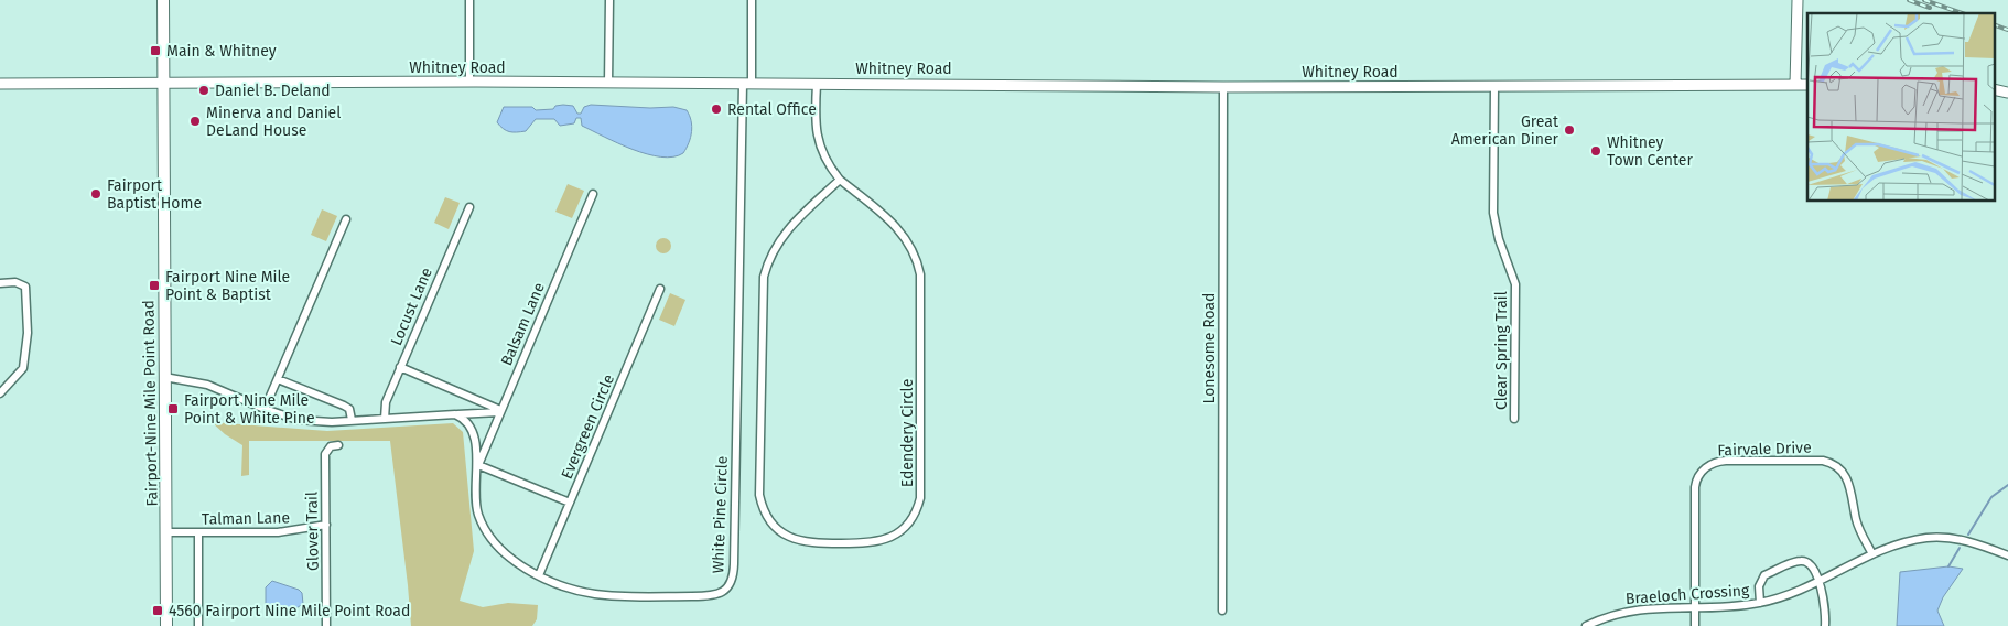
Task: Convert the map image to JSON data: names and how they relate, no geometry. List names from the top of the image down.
{
  "streets": {
    "main road": ["Whitney Road", "Fairport-Nine Mile Point Road"],
    "street": [
      "Locust Lane",
      "Balsam Lane",
      "Lonesome Road",
      "Clear Spring Trail",
      "Evergreen Circle",
      "Edendery Circle",
      "Fairvale Drive",
      "White Pine Circle",
      "Talman Lane",
      "Glover Trail",
      "Braeloch Crossing"
    ]
  },
  "crossings": [
    ["Whitney Road", "Lonesome Road"],
    ["Whitney Road", "Clear Spring Trail"],
    ["Whitney Road", "Fairport-Nine Mile Point Road"],
    ["Whitney Road", "Edendery Circle"],
    ["Whitney Road", "White Pine Circle"],
    ["Balsam Lane", "White Pine Circle"],
    ["Fairport-Nine Mile Point Road", "Talman Lane"],
    ["Evergreen Circle", "White Pine Circle"],
    ["Fairvale Drive", "Braeloch Crossing"],
    ["Talman Lane", "Glover Trail"]
  ],
  "places": {
    "transit": [
      "Main & Whitney",
      "Fairport Nine Mile Point & Baptist",
      "Fairport Nine Mile Point & White Pine",
      "4560 Fairport Nine Mile Point Road"
    ],
    "other": [
      "Daniel B. Deland",
      "Rental Office",
      "Minerva and Daniel DeLand House",
      "Great American Diner",
      "Whitney Town Center",
      "Fairport Baptist Home"
    ]
  }
}
